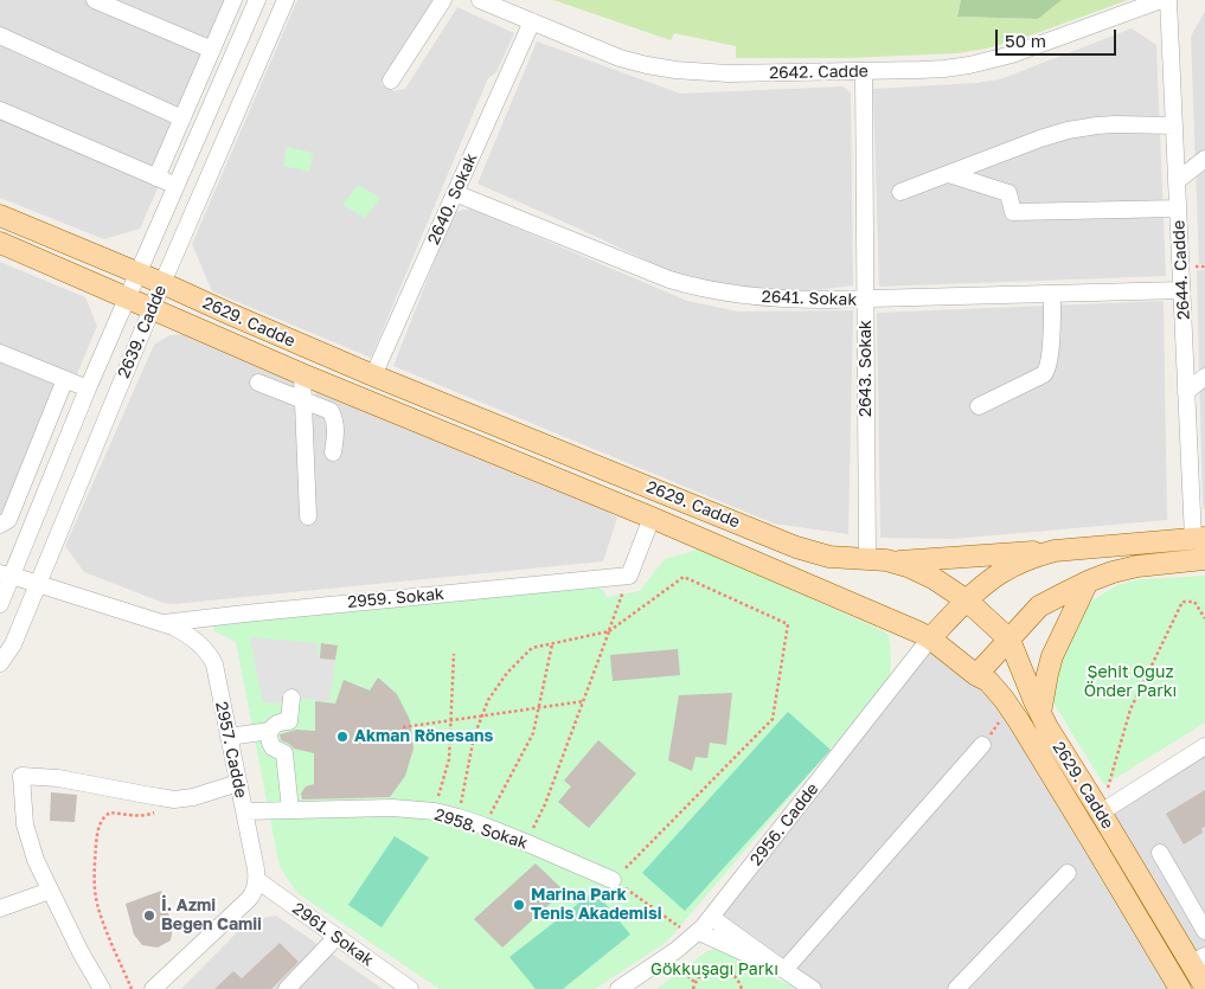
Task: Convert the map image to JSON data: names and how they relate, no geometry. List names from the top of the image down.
{
  "streets": {
    "main road": ["2629. Cadde"],
    "street": [
      "2642. Cadde",
      "2640. Sokak",
      "2644. Cadde",
      "2641. Sokak",
      "2639. Cadde",
      "2643. Sokak",
      "2959. Sokak",
      "2957. Cadde",
      "2956. Cadde",
      "2958. Sokak",
      "2961. Sokak"
    ]
  },
  "crossings": [
    ["2642. Cadde", "2640. Sokak"],
    ["2642. Cadde", "2643. Sokak"],
    ["2640. Sokak", "2641. Sokak"],
    ["2640. Sokak", "2629. Cadde"],
    ["2644. Cadde", "2641. Sokak"],
    ["2641. Sokak", "2643. Sokak"],
    ["2629. Cadde", "2639. Cadde"],
    ["2629. Cadde", "2643. Sokak"],
    ["2629. Cadde", "2956. Cadde"],
    ["2639. Cadde", "2957. Cadde"],
    ["2959. Sokak", "2957. Cadde"],
    ["2957. Cadde", "2958. Sokak"],
    ["2957. Cadde", "2961. Sokak"]
  ],
  "parks": ["Şehit Oğuz Önder Parkı", "Gökkuşağı Parkı"],
  "places": ["Akman Rönesans", "Marina Park Tenis Akademisi", "İ. Azmi Beğen Camii"],
  "scale_bar": "50 m"
}
